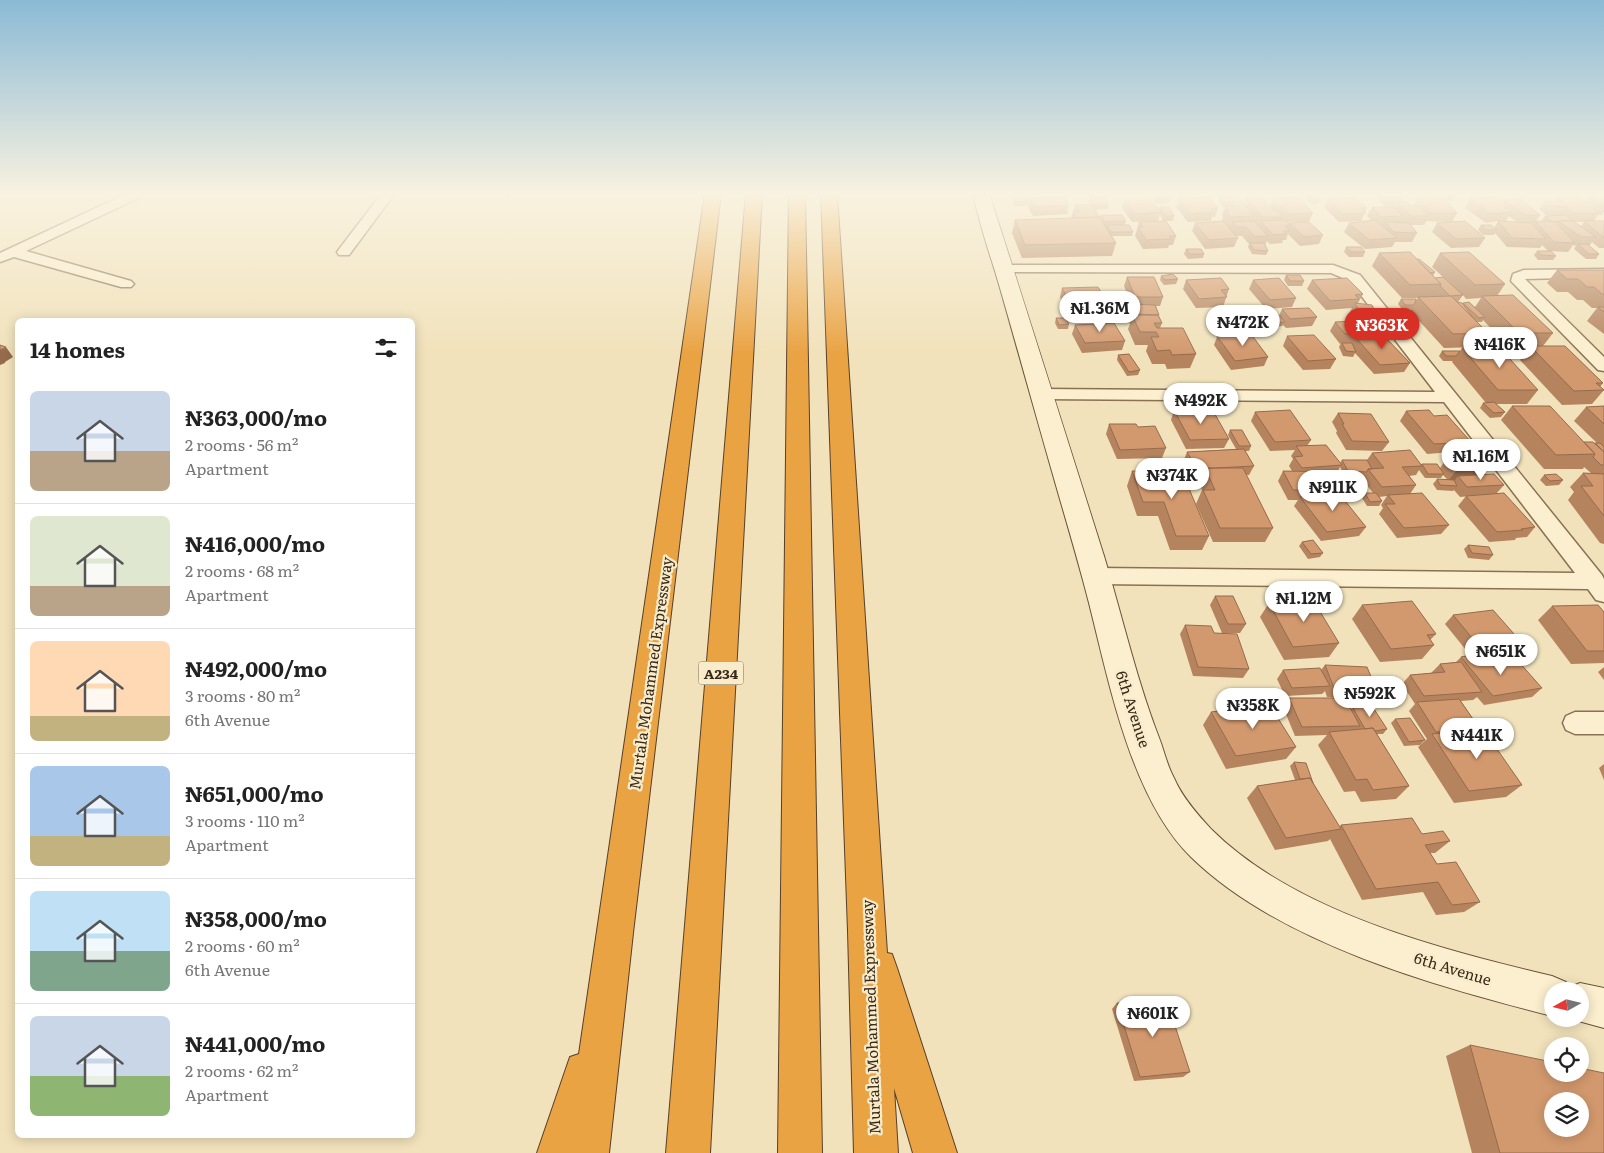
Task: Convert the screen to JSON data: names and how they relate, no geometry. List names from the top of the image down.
{
  "streets": {
    "highway": ["Murtala Mohammed Expressway", "A234"],
    "street": ["6th Avenue"]
  },
  "north": "left",
  "page": {
    "price": [
      "₦1.36M",
      "₦472K",
      "₦363K",
      "₦416K",
      "₦492K",
      "₦1.16M",
      "₦374K",
      "₦911K",
      "₦1.12M",
      "₦651K",
      "₦592K",
      "₦358K",
      "₦441K",
      "₦601K"
    ],
    "heading": "14 homes",
    "list": [
      {
        "name": "₦363,000/mo",
        "note": "2 rooms · 56 m² · Apartment"
      },
      {
        "name": "₦416,000/mo",
        "note": "2 rooms · 68 m² · Apartment"
      },
      {
        "name": "₦492,000/mo",
        "note": "3 rooms · 80 m² · 6th Avenue"
      },
      {
        "name": "₦651,000/mo",
        "note": "3 rooms · 110 m² · Apartment"
      },
      {
        "name": "₦358,000/mo",
        "note": "2 rooms · 60 m² · 6th Avenue"
      },
      {
        "name": "₦441,000/mo",
        "note": "2 rooms · 62 m² · Apartment"
      }
    ]
  }
}
